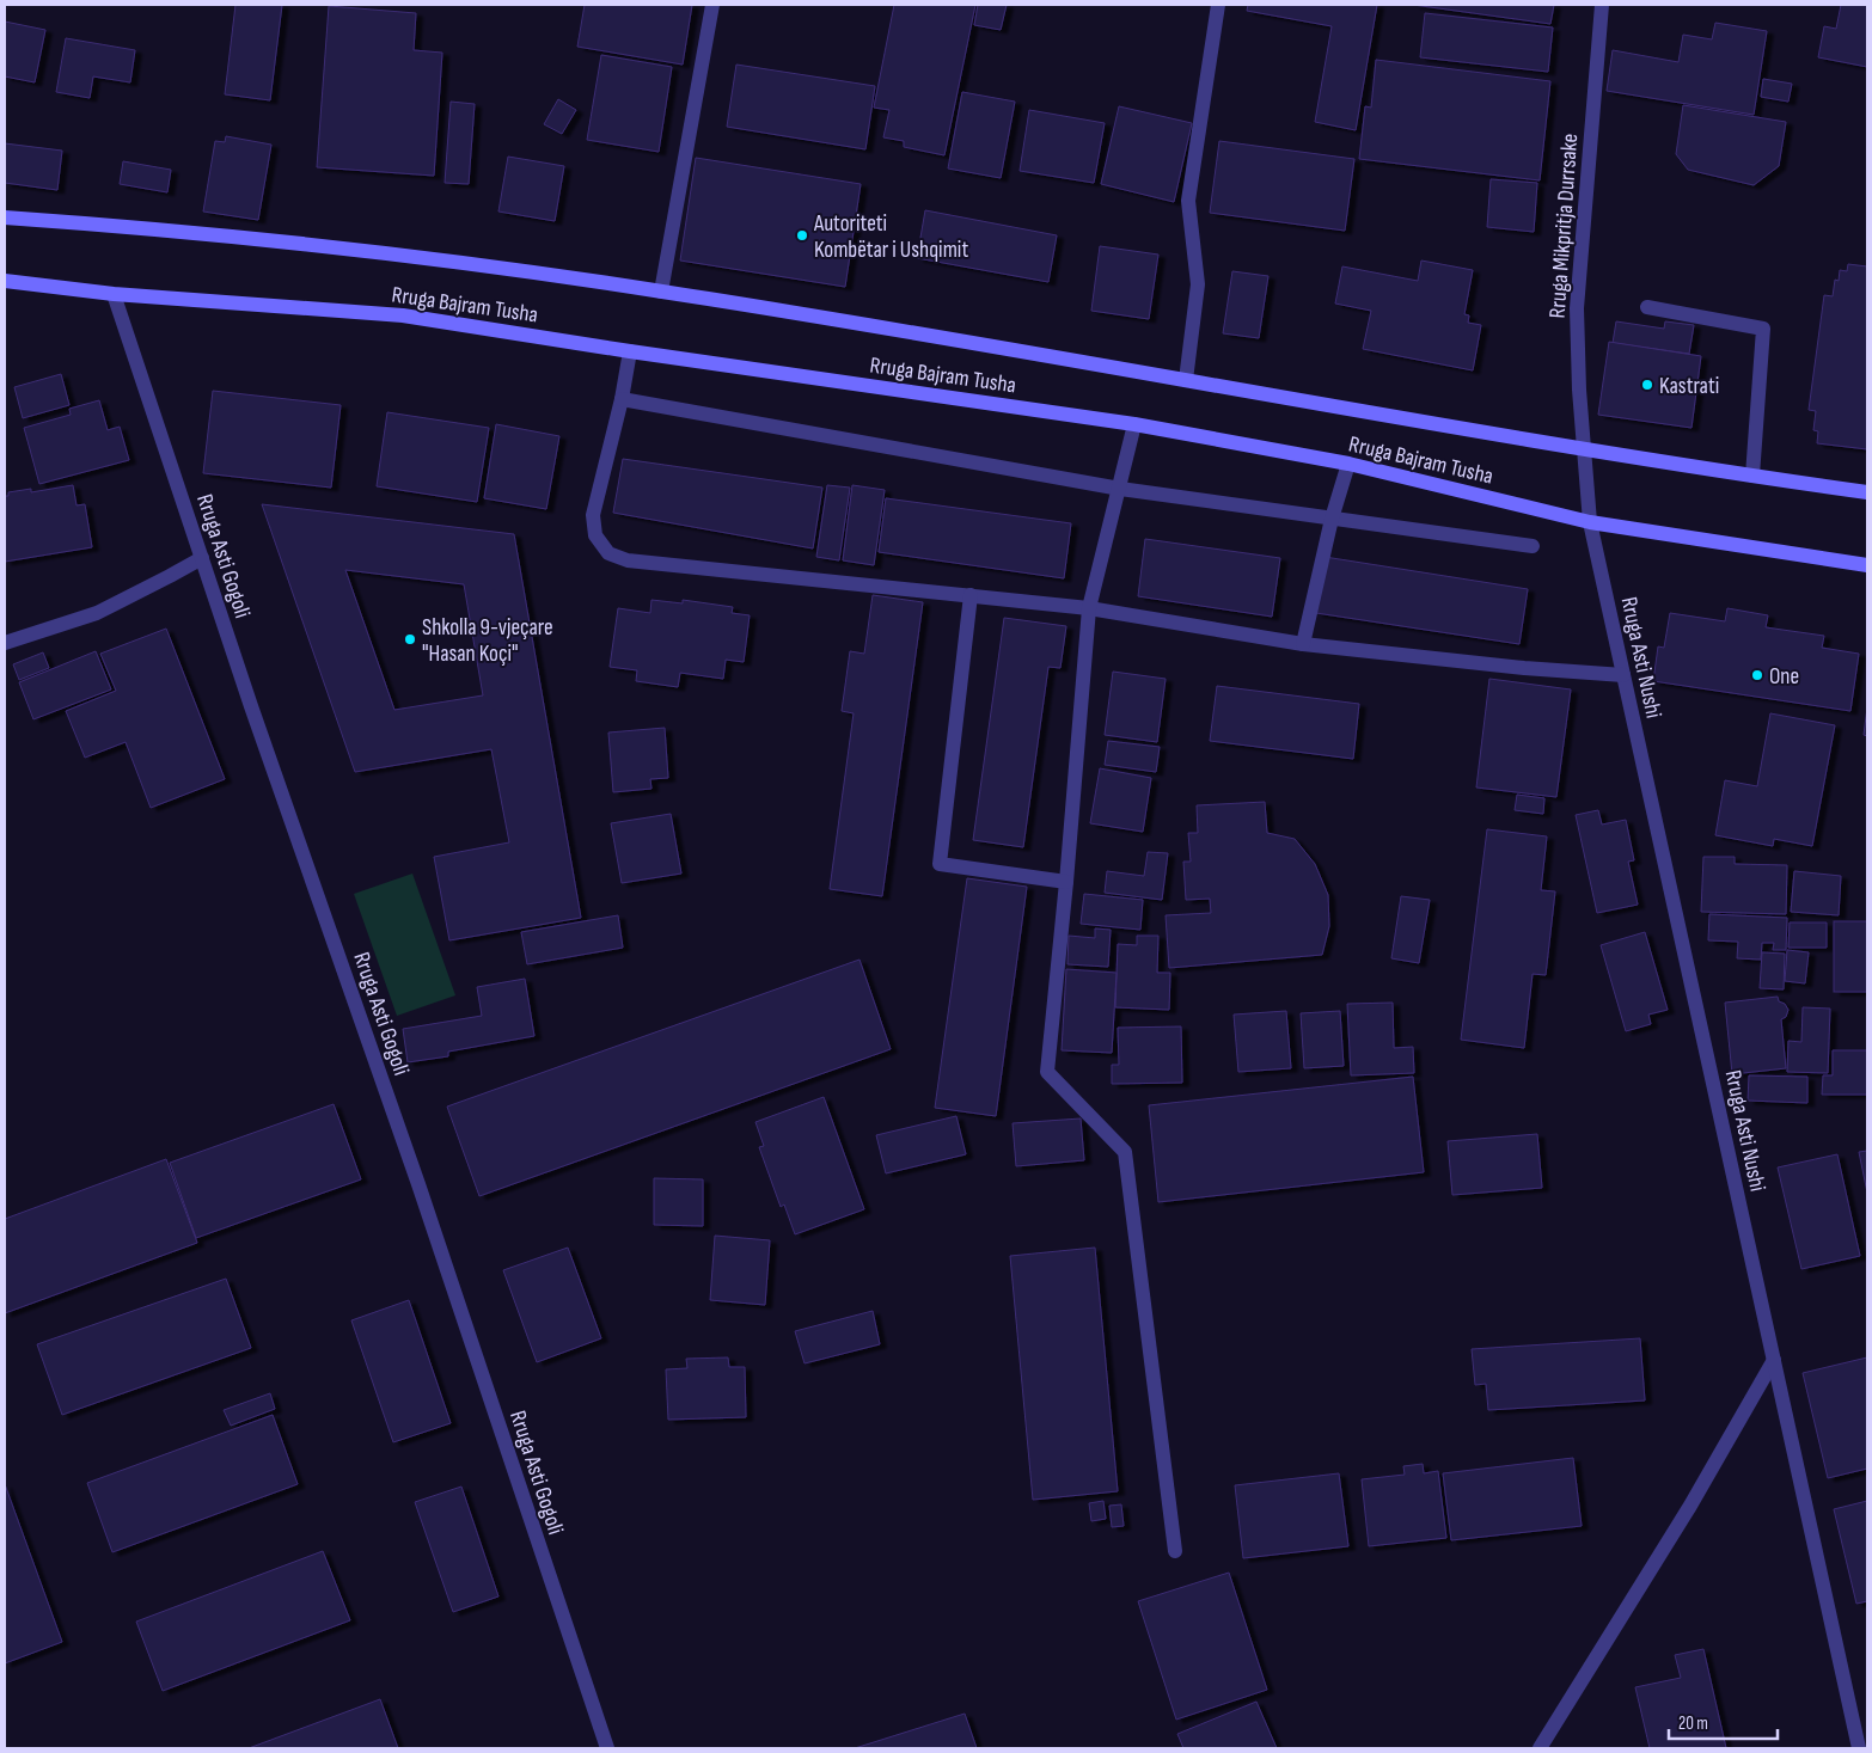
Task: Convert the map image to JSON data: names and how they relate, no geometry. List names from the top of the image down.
{
  "streets": {
    "main road": ["Rruga Bajram Tusha"],
    "street": ["Rruga Mikpritja Durrsake", "Rruga Asti Gogoli", "Rruga Asti Nushi"]
  },
  "crossings": [
    ["Rruga Mikpritja Durrsake", "Rruga Bajram Tusha"],
    ["Rruga Mikpritja Durrsake", "Rruga Asti Nushi"],
    ["Rruga Bajram Tusha", "Rruga Asti Gogoli"],
    ["Rruga Bajram Tusha", "Rruga Asti Nushi"]
  ],
  "places": [
    "Autoriteti Kombëtar i Ushqimit",
    "Kastrati",
    "Shkolla 9-vjeçare \"Hasan Koçi\"",
    "One"
  ],
  "scale_bar": "20 m"
}
